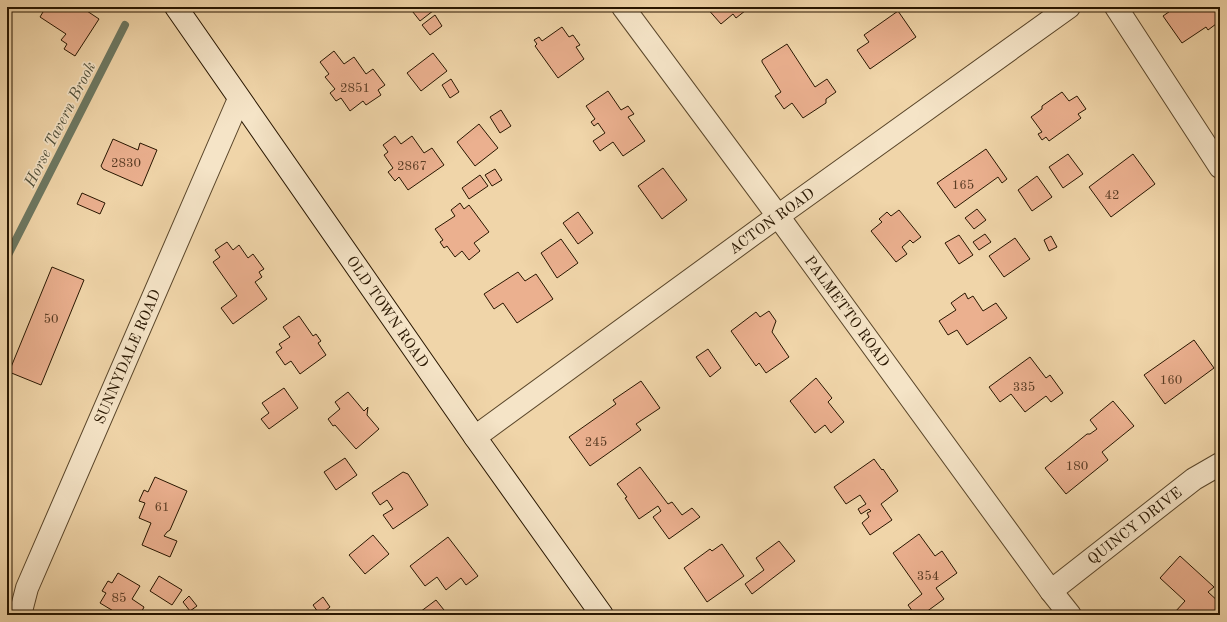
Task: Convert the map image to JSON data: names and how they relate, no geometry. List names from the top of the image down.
{
  "streets": {
    "street": [
      "ACTON ROAD",
      "PALMETTO ROAD",
      "OLD TOWN ROAD",
      "SUNNYDALE ROAD",
      "QUINCY DRIVE"
    ]
  },
  "crossings": [
    ["ACTON ROAD", "PALMETTO ROAD"],
    ["ACTON ROAD", "OLD TOWN ROAD"],
    ["PALMETTO ROAD", "QUINCY DRIVE"],
    ["OLD TOWN ROAD", "SUNNYDALE ROAD"]
  ],
  "water": ["Horse Tavern Brook"],
  "house_numbers": [
    "2851",
    "2830",
    "2867",
    "165",
    "42",
    "50",
    "160",
    "335",
    "245",
    "180",
    "61",
    "354",
    "85"
  ]
}
